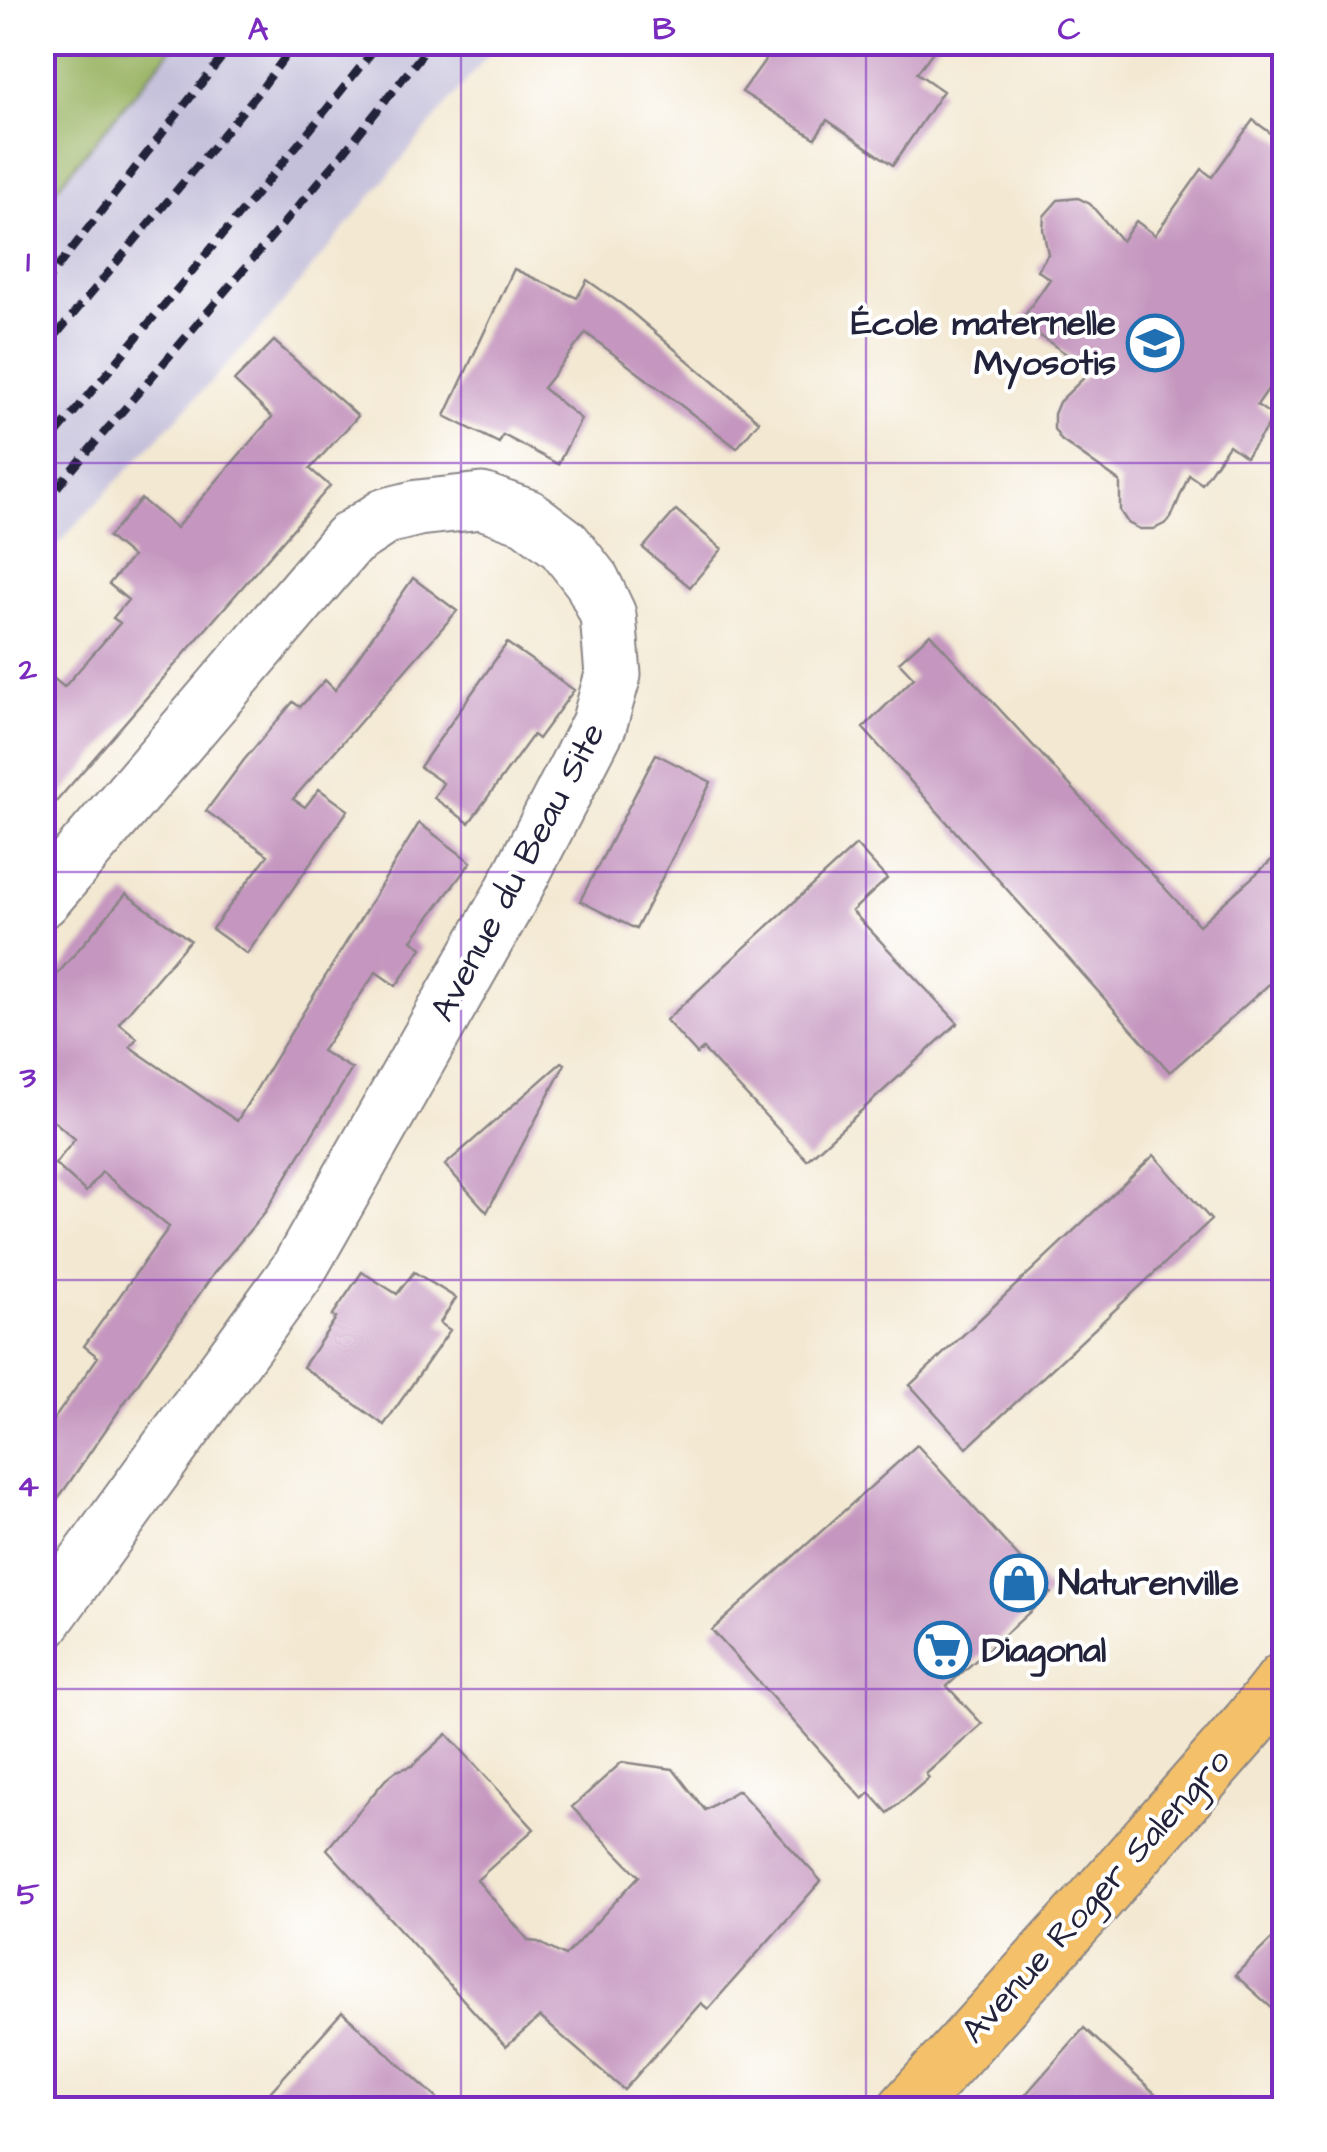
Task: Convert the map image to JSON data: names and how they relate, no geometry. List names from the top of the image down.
{
  "streets": {
    "main road": ["Avenue Roger Salengro"],
    "street": ["Avenue du Beau Site"]
  },
  "places": {
    "school or university": ["École maternelle Myosotis"],
    "shop": ["Naturenville"],
    "supermarket": ["Diagonal"]
  },
  "grid": {
    "columns": ["A", "B", "C"],
    "rows": [
      "1",
      "2",
      "3",
      "4",
      "5"
    ]
  }
}
